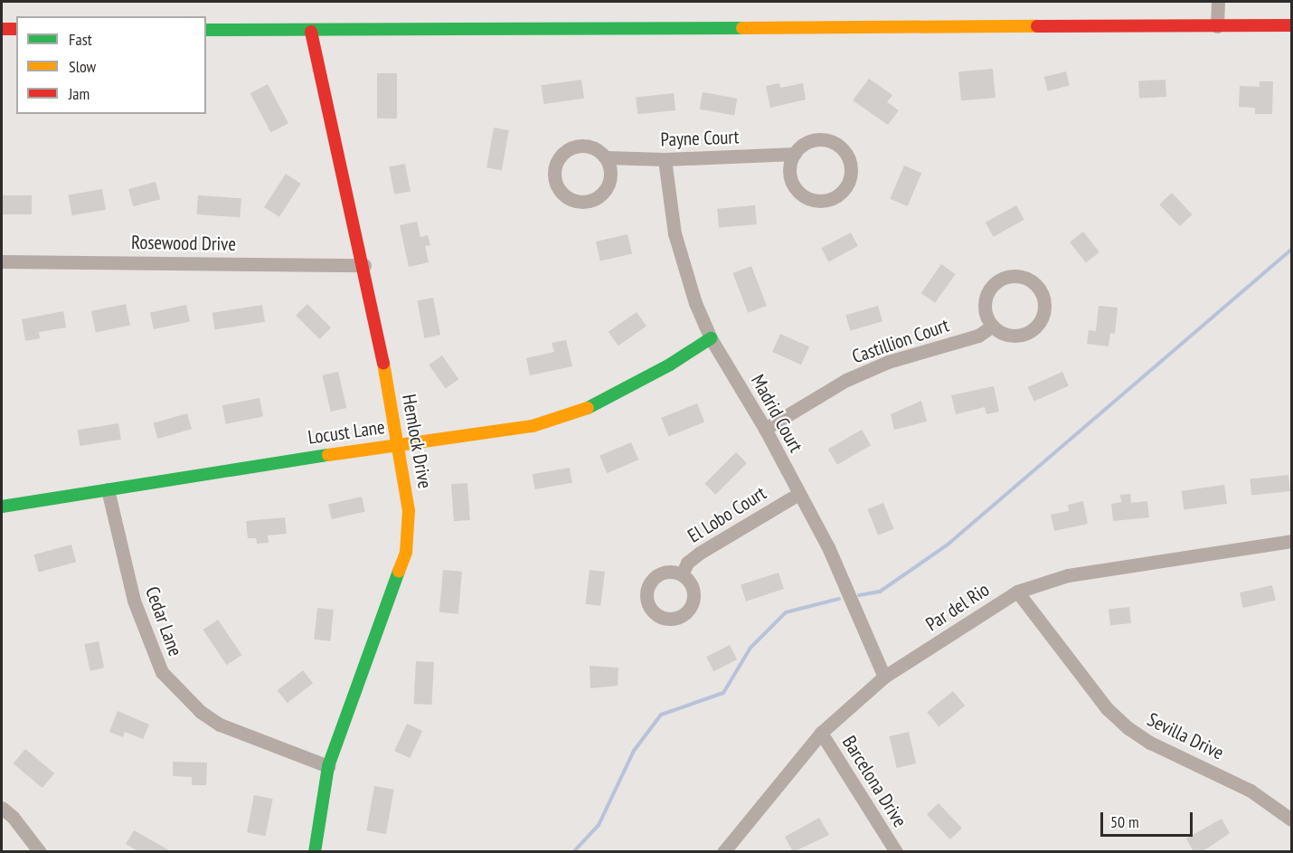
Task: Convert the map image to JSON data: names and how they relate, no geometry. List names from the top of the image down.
{
  "streets": {
    "street": [
      "Payne Court",
      "Rosewood Drive",
      "Castillion Court",
      "Madrid Court",
      "Locust Lane",
      "Hemlock Drive",
      "El Lobo Court",
      "Par del Rio",
      "Cedar Lane",
      "Sevilla Drive",
      "Barcelona Drive"
    ]
  },
  "crossings": [
    ["Payne Court", "Madrid Court"],
    ["Rosewood Drive", "Hemlock Drive"],
    ["Castillion Court", "Madrid Court"],
    ["Madrid Court", "Locust Lane"],
    ["Madrid Court", "El Lobo Court"],
    ["Madrid Court", "Par del Rio"],
    ["Locust Lane", "Hemlock Drive"],
    ["Locust Lane", "Cedar Lane"],
    ["Hemlock Drive", "Cedar Lane"],
    ["Par del Rio", "Sevilla Drive"],
    ["Par del Rio", "Barcelona Drive"]
  ],
  "legend": ["Fast", "Slow", "Jam"],
  "scale_bar": "50 m"
}
